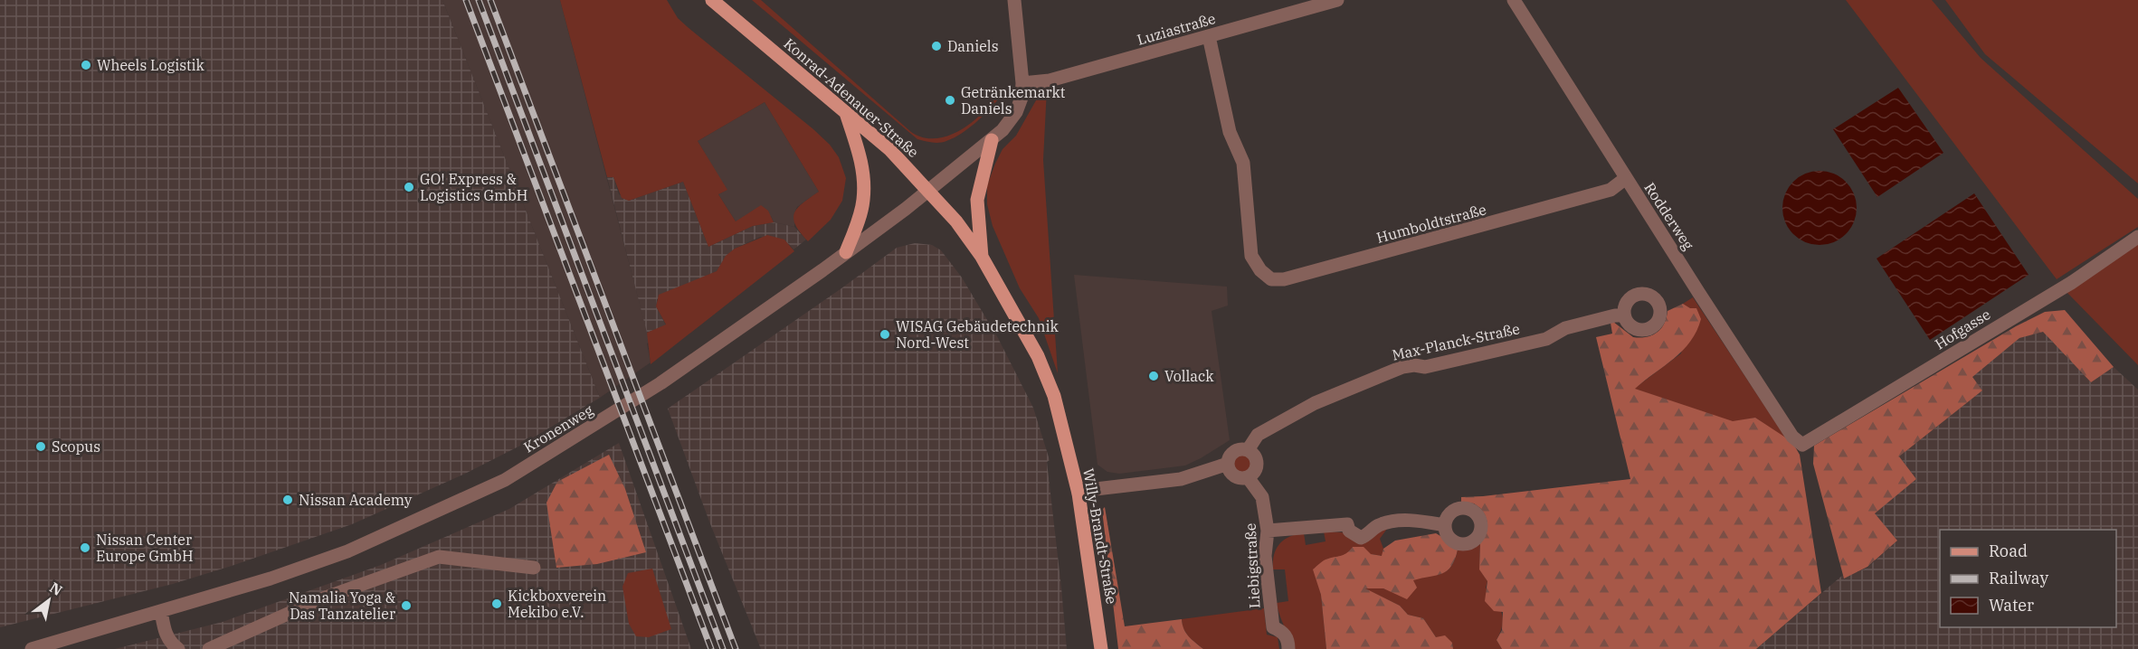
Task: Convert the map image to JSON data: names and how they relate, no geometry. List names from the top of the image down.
{
  "streets": {
    "main road": ["Konrad-Adenauer-Straße", "Willy-Brandt-Straße"],
    "street": [
      "Luziastraße",
      "Rodderweg",
      "Humboldtstraße",
      "Hofgasse",
      "Max-Planck-Straße",
      "Kronenweg",
      "Liebigstraße"
    ]
  },
  "crossings": [
    ["Luziastraße", "Humboldtstraße"],
    ["Luziastraße", "Kronenweg"],
    ["Konrad-Adenauer-Straße", "Kronenweg"],
    ["Konrad-Adenauer-Straße", "Willy-Brandt-Straße"],
    ["Rodderweg", "Humboldtstraße"],
    ["Rodderweg", "Hofgasse"],
    ["Max-Planck-Straße", "Willy-Brandt-Straße"],
    ["Max-Planck-Straße", "Liebigstraße"]
  ],
  "places": [
    "Daniels",
    "Wheels Logistik",
    "Getränkemarkt Daniels",
    "GO! Express & Logistics GmbH",
    "WISAG Gebäudetechnik Nord-West",
    "Vollack",
    "Scopus",
    "Nissan Academy",
    "Nissan Center Europe GmbH",
    "Kickboxverein Mekibo e.V.",
    "Namalia Yoga & Das Tanzatelier"
  ],
  "legend": ["Road", "Railway", "Water"],
  "north": "top right"
}
